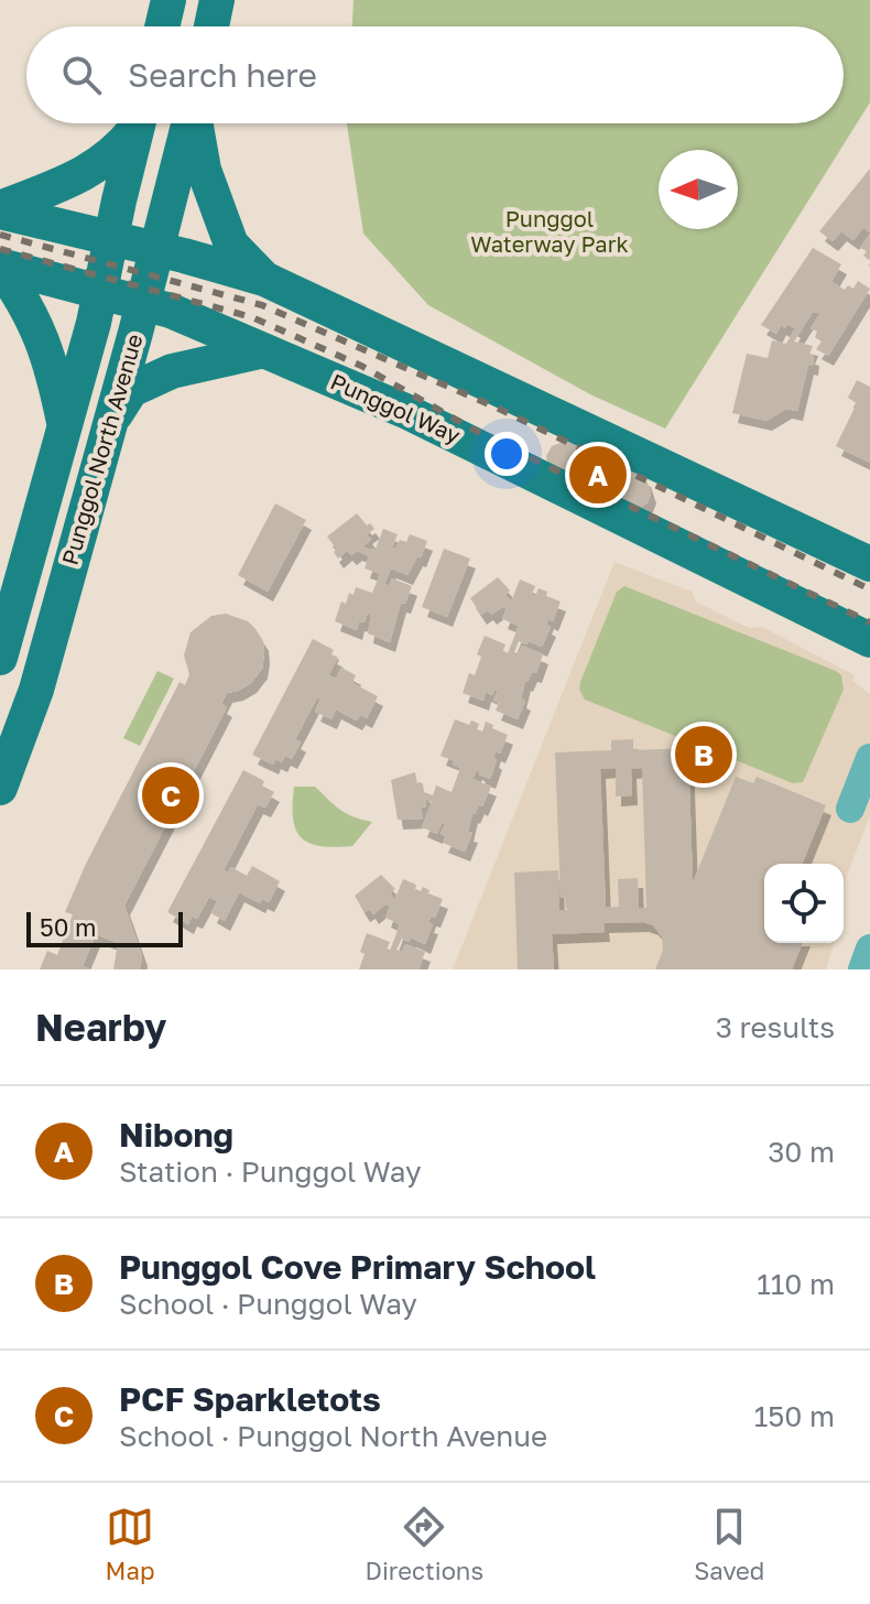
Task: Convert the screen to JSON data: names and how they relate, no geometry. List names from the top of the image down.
{
  "streets": {
    "main road": ["Punggol Way", "Punggol North Avenue"]
  },
  "crossings": [
    ["Punggol Way", "Punggol North Avenue"]
  ],
  "parks": ["Punggol Waterway Park"],
  "scale_bar": "50 m",
  "north": "left",
  "page": {
    "search": "Search here",
    "pins": ["A", "B", "C"],
    "scale": "50 m",
    "heading": ["Nearby", "3 results"],
    "list": [
      {
        "mark": "A",
        "name": "Nibong",
        "note": "Station · Punggol Way",
        "value": "30 m"
      },
      {
        "mark": "B",
        "name": "Punggol Cove Primary School",
        "note": "School · Punggol Way",
        "value": "110 m"
      },
      {
        "mark": "C",
        "name": "PCF Sparkletots",
        "note": "School · Punggol North Avenue",
        "value": "150 m"
      }
    ],
    "nav": ["Map", "Directions", "Saved"]
  }
}
